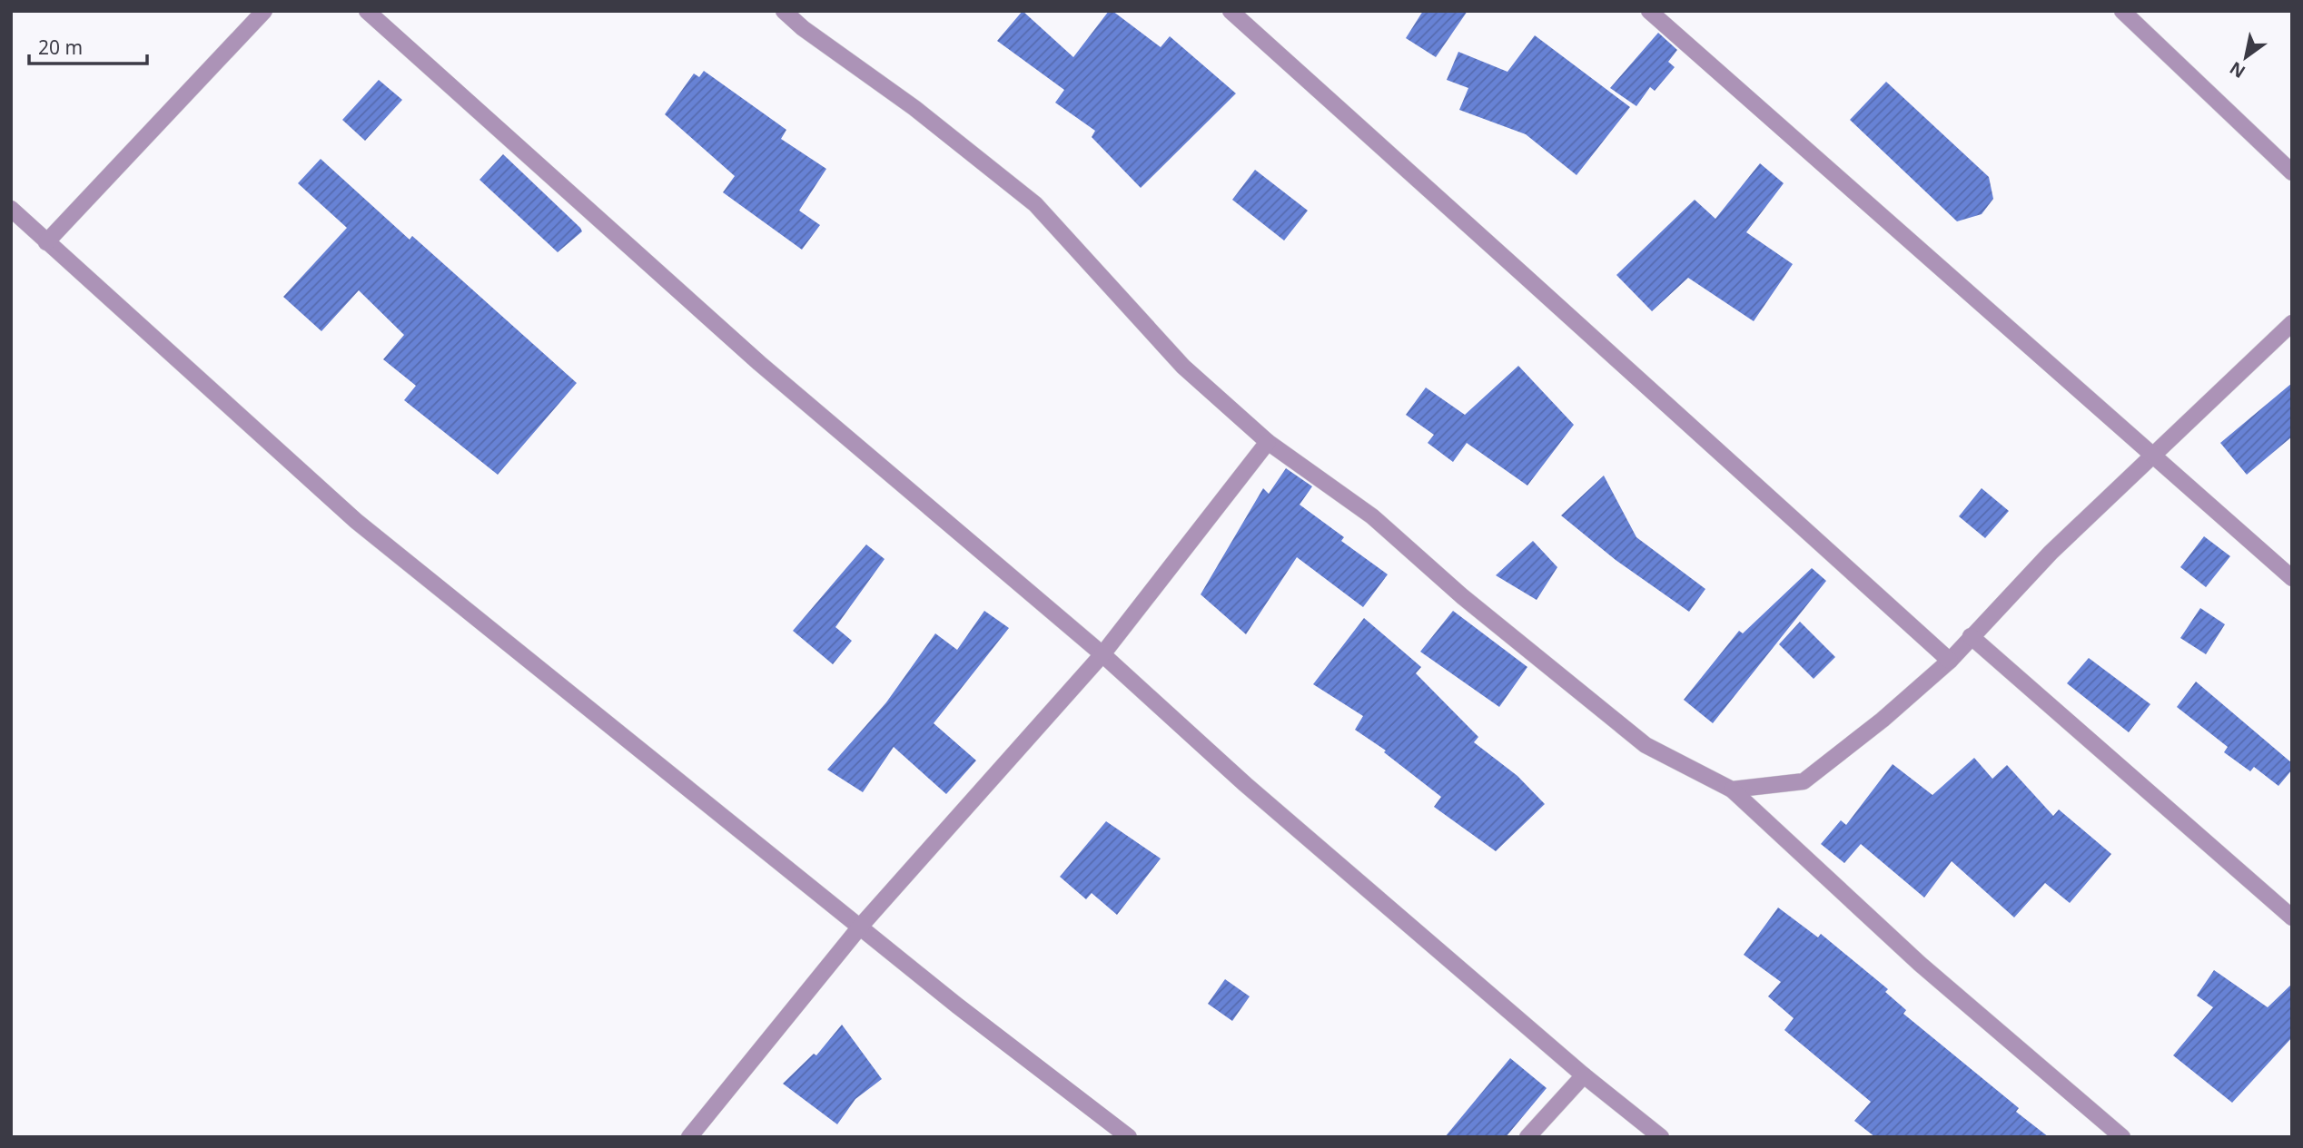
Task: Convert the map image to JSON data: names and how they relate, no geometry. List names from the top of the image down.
{
  "scale_bar": "20 m",
  "north": "bottom left"
}
